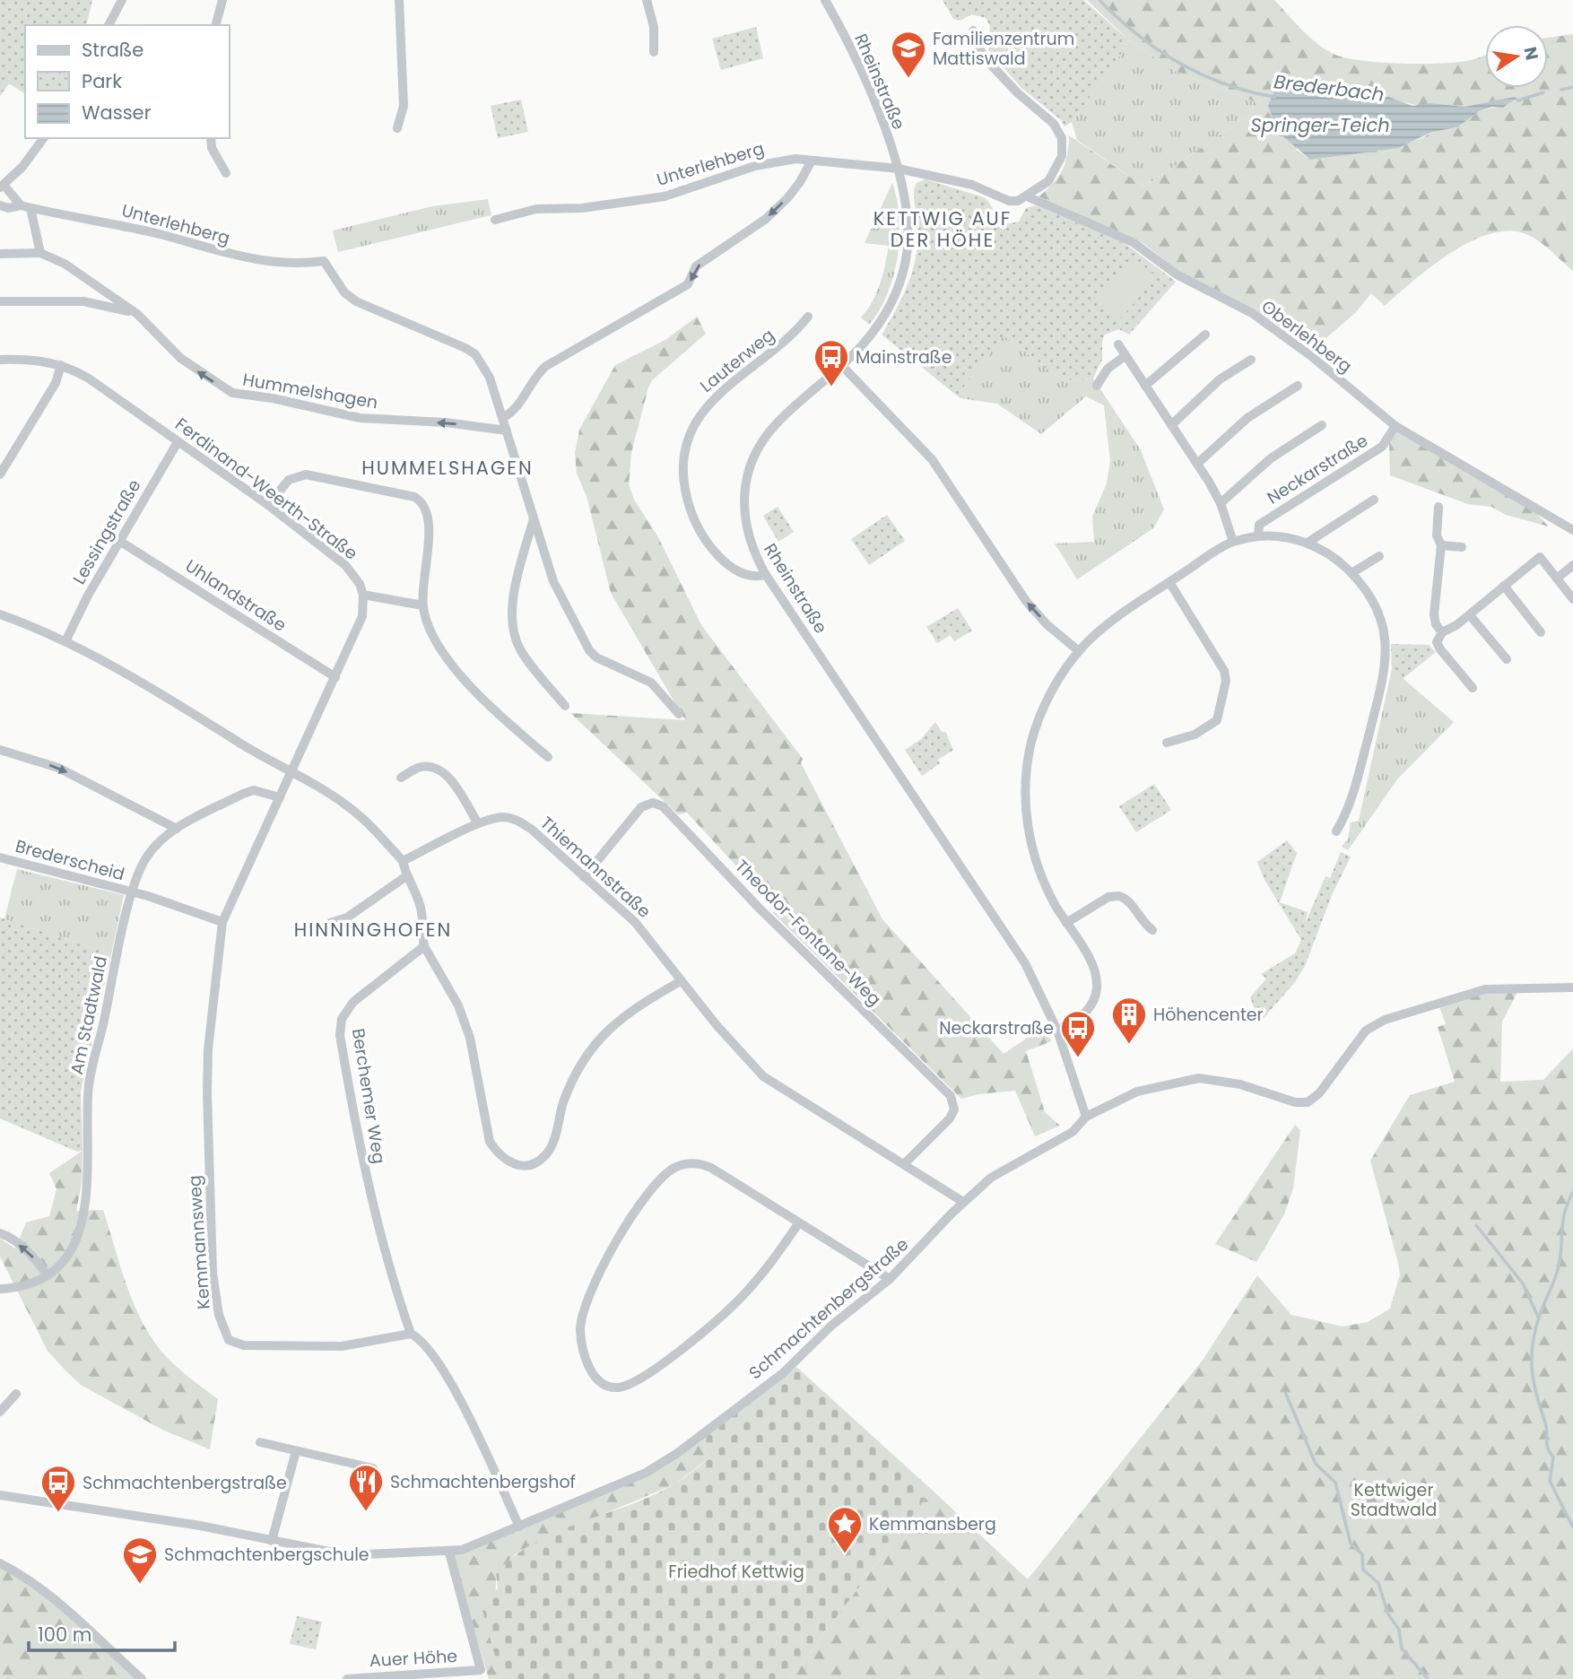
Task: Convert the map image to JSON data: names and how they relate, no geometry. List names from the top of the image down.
{
  "streets": {
    "street": [
      "Rheinstraße",
      "Unterlehberg",
      "Oberlehberg",
      "Lauterweg",
      "Hummelshagen",
      "Neckarstraße",
      "Ferdinand-Weerth-Straße",
      "Lessingstraße",
      "Uhlandstraße",
      "Brederscheid",
      "Thiemannstraße",
      "Theodor-Fontane-Weg",
      "Am Stadtwald",
      "Berchemer Weg",
      "Kemmannsweg",
      "Schmachtenbergstraße",
      "Auer Höhe"
    ]
  },
  "crossings": [
    ["Rheinstraße", "Unterlehberg"],
    ["Rheinstraße", "Lauterweg"],
    ["Rheinstraße", "Schmachtenbergstraße"],
    ["Oberlehberg", "Neckarstraße"],
    ["Ferdinand-Weerth-Straße", "Lessingstraße"],
    ["Lessingstraße", "Uhlandstraße"],
    ["Brederscheid", "Am Stadtwald"],
    ["Thiemannstraße", "Theodor-Fontane-Weg"],
    ["Thiemannstraße", "Schmachtenbergstraße"],
    ["Am Stadtwald", "Kemmannsweg"],
    ["Berchemer Weg", "Kemmannsweg"],
    ["Schmachtenbergstraße", "Auer Höhe"]
  ],
  "one_way": ["Hummelshagen"],
  "districts": ["KETTWIG AUF DER HÖHE", "HUMMELSHAGEN", "HINNINGHOFEN"],
  "water": ["Brederbach", "Springer-Teich"],
  "parks": ["Kettwiger Stadtwald", "Friedhof Kettwig"],
  "places": {
    "school or university": ["Familienzentrum Mattiswald", "Schmachtenbergschule"],
    "bus stop": ["Mainstraße", "Neckarstraße", "Schmachtenbergstraße"],
    "building": ["Höhencenter"],
    "restaurant": ["Schmachtenbergshof"],
    "place": ["Kemmansberg"]
  },
  "legend": ["Straße", "Park", "Wasser"],
  "scale_bar": "100 m",
  "north": "right"
}
